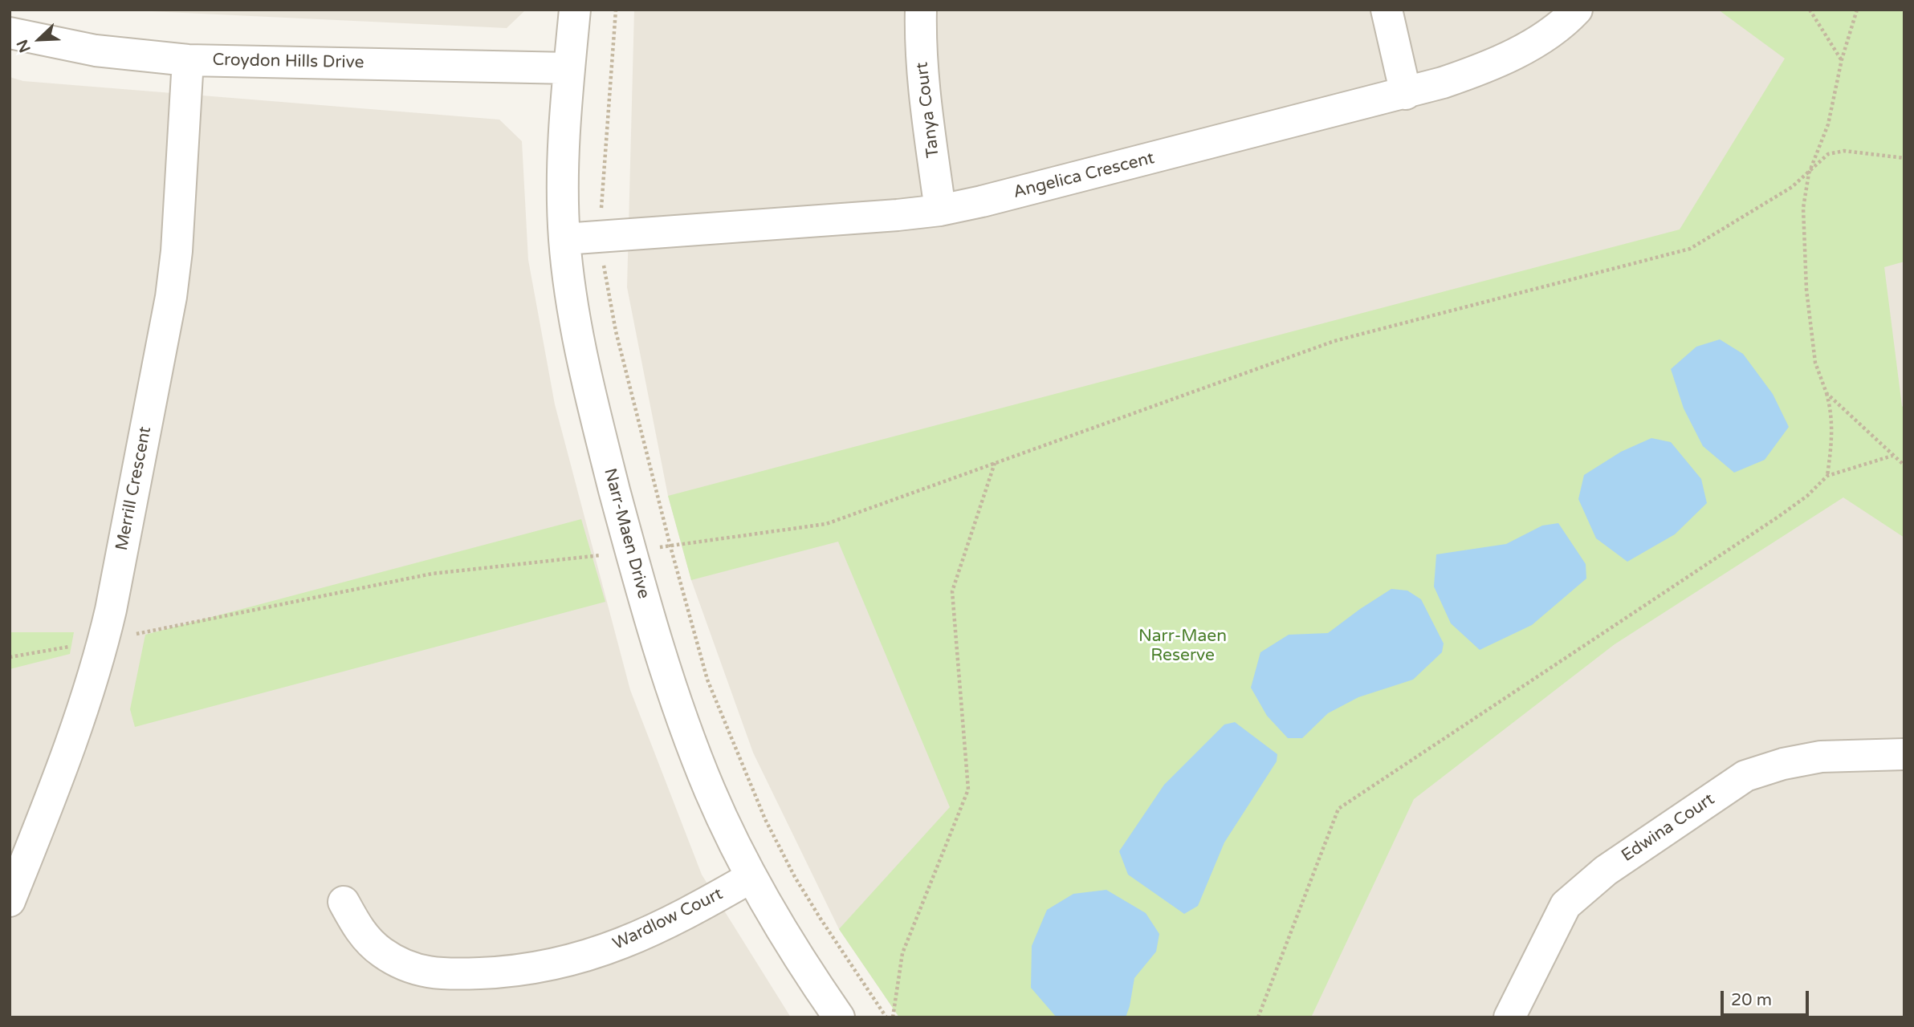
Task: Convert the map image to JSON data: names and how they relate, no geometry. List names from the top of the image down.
{
  "streets": {
    "street": [
      "Croydon Hills Drive",
      "Tanya Court",
      "Angelica Crescent",
      "Merrill Crescent",
      "Narr-Maen Drive",
      "Edwina Court",
      "Wardlow Court"
    ]
  },
  "crossings": [
    ["Croydon Hills Drive", "Merrill Crescent"],
    ["Croydon Hills Drive", "Narr-Maen Drive"],
    ["Tanya Court", "Angelica Crescent"],
    ["Angelica Crescent", "Narr-Maen Drive"],
    ["Narr-Maen Drive", "Wardlow Court"]
  ],
  "parks": ["Narr-Maen Reserve"],
  "scale_bar": "20 m",
  "north": "bottom left"
}
